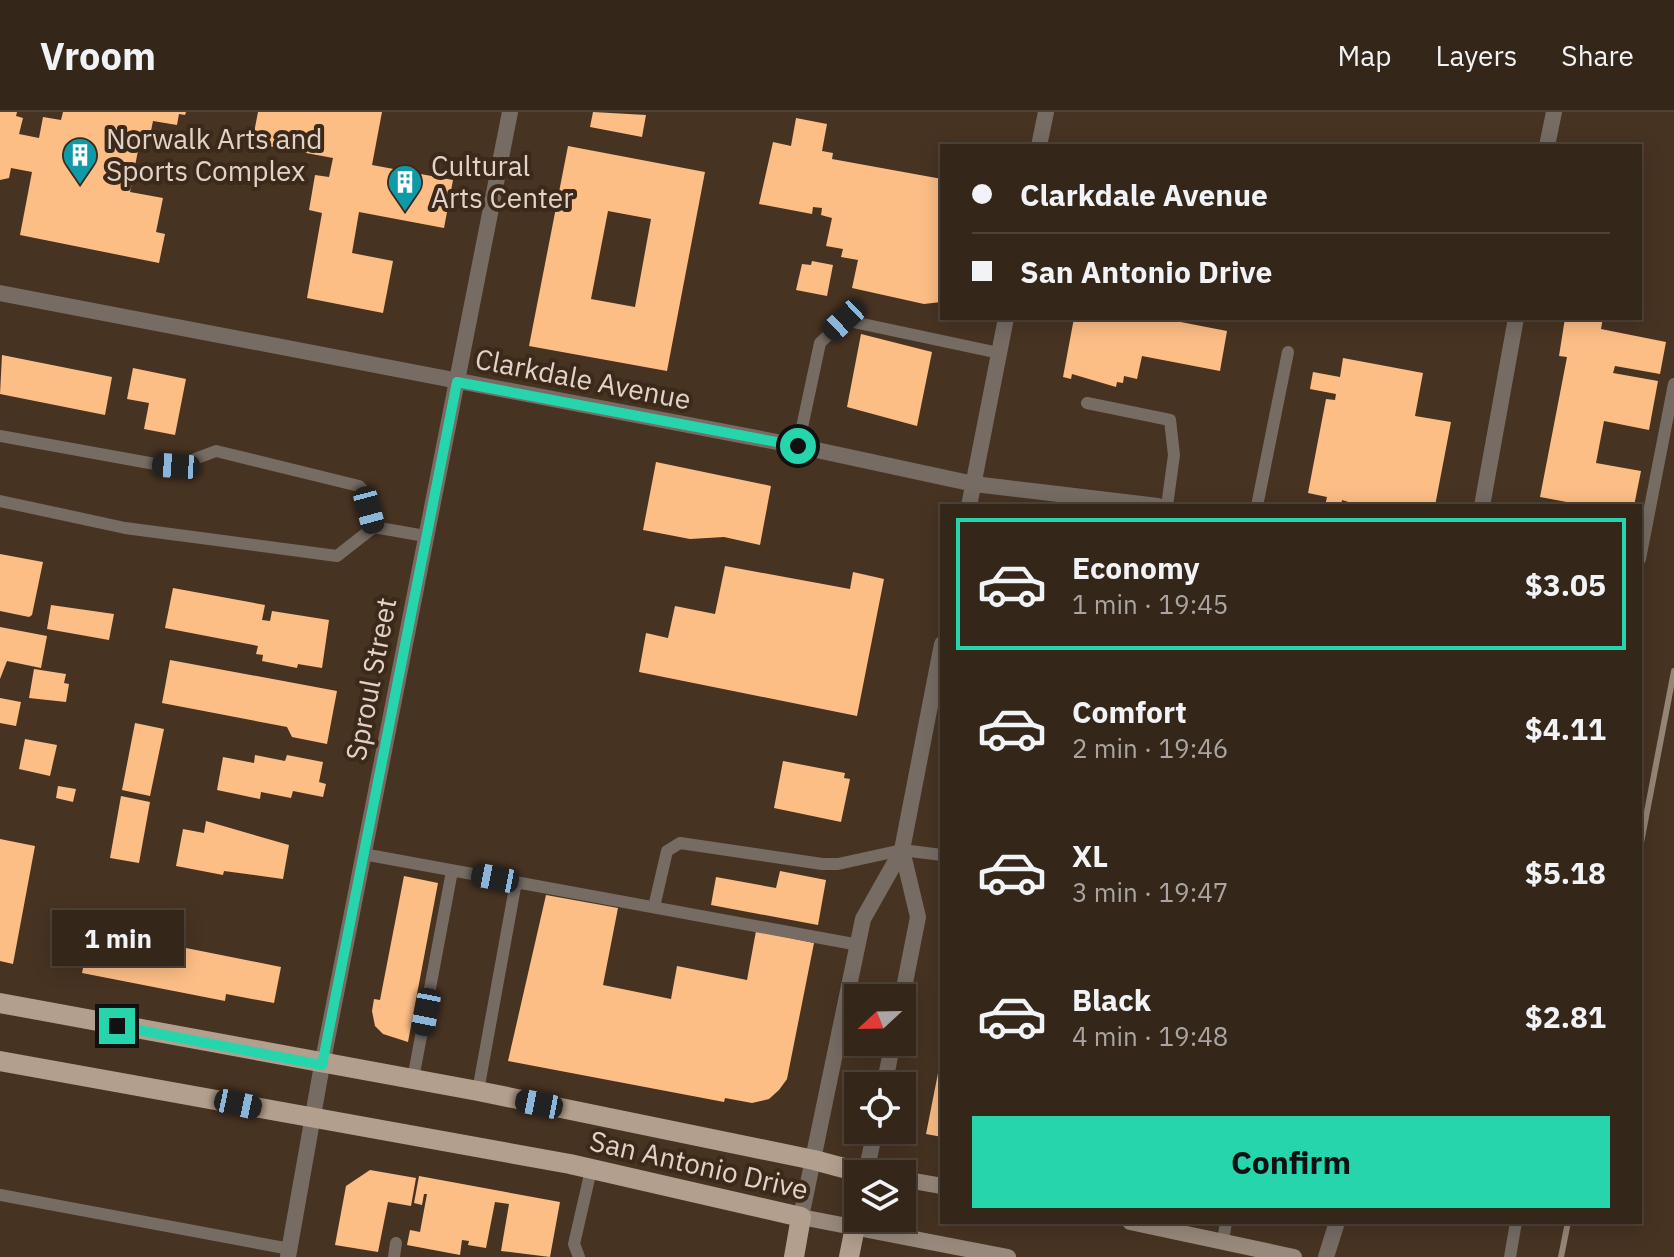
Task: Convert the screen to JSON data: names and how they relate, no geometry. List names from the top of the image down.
{
  "streets": {
    "main road": ["San Antonio Drive"],
    "street": ["Clarkdale Avenue", "Sproul Street"]
  },
  "crossings": [
    ["Clarkdale Avenue", "Sproul Street"],
    ["Sproul Street", "San Antonio Drive"]
  ],
  "places": {
    "building": ["Norwalk Arts and Sports Complex", "Cultural Arts Center"]
  },
  "north": "left",
  "page": {
    "header": "Vroom",
    "nav": ["Map", "Layers", "Share"],
    "banner": ["Clarkdale Avenue", "San Antonio Drive"],
    "list": [
      {
        "name": "Economy",
        "note": "1 min · 19:45",
        "value": "$3.05"
      },
      {
        "name": "Comfort",
        "note": "2 min · 19:46",
        "value": "$4.11"
      },
      {
        "name": "XL",
        "note": "3 min · 19:47",
        "value": "$5.18"
      },
      {
        "name": "Black",
        "note": "4 min · 19:48",
        "value": "$2.81"
      }
    ],
    "bubble": "1 min",
    "buttons": "Confirm"
  }
}
